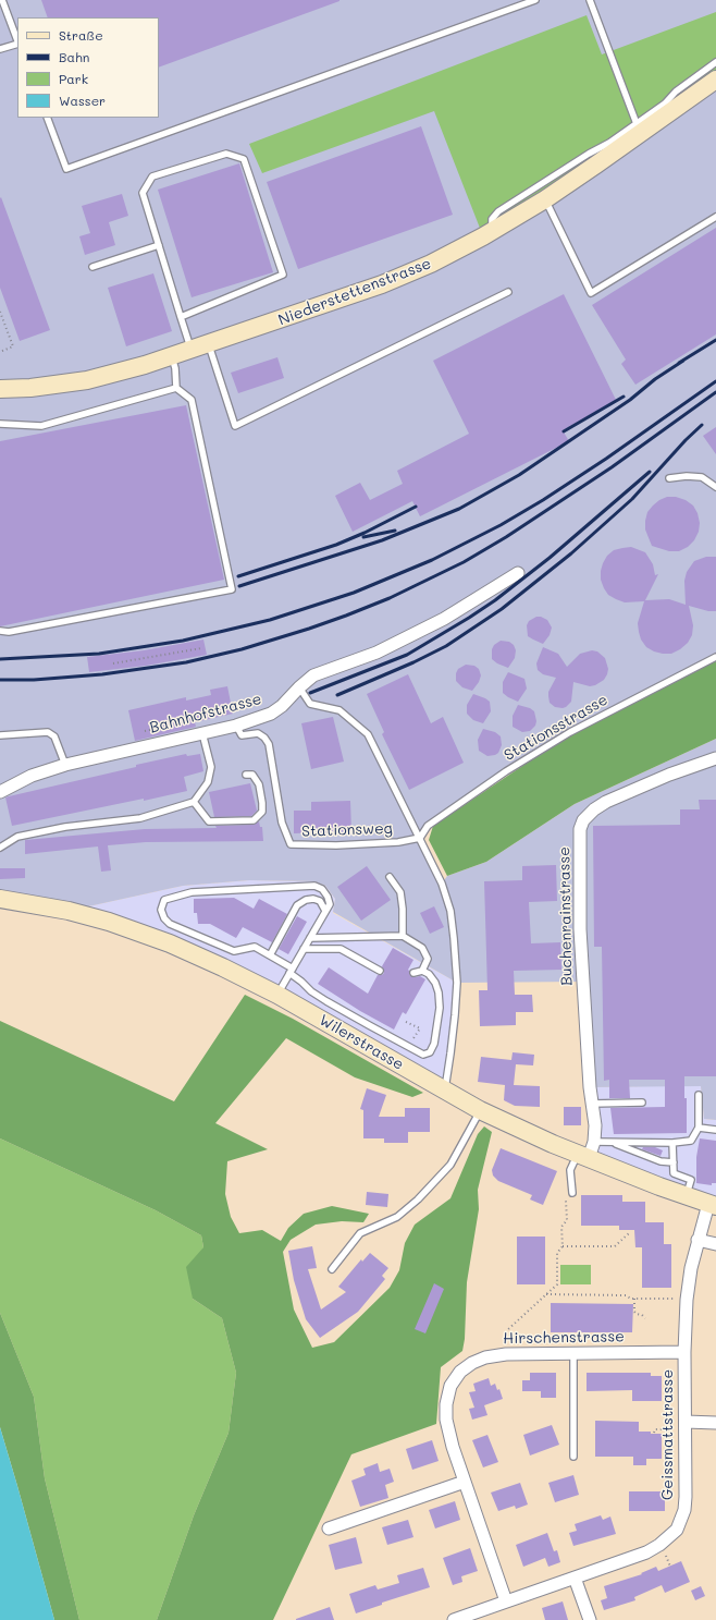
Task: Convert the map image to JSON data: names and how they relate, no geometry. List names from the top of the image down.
{
  "streets": {
    "street": [
      "Niederstettenstrasse",
      "Bahnhofstrasse",
      "Buchenrainstrasse",
      "Wilerstrasse",
      "Hirschenstrasse",
      "Geissmattstrasse"
    ],
    "lane": ["Stationsstrasse", "Stationsweg"]
  },
  "crossings": [
    ["Bahnhofstrasse", "Stationsweg"],
    ["Stationsstrasse", "Stationsweg"],
    ["Buchenrainstrasse", "Wilerstrasse"],
    ["Wilerstrasse", "Geissmattstrasse"],
    ["Hirschenstrasse", "Geissmattstrasse"]
  ],
  "legend": [
    "Straße",
    "Bahn",
    "Park",
    "Wasser"
  ]
}
